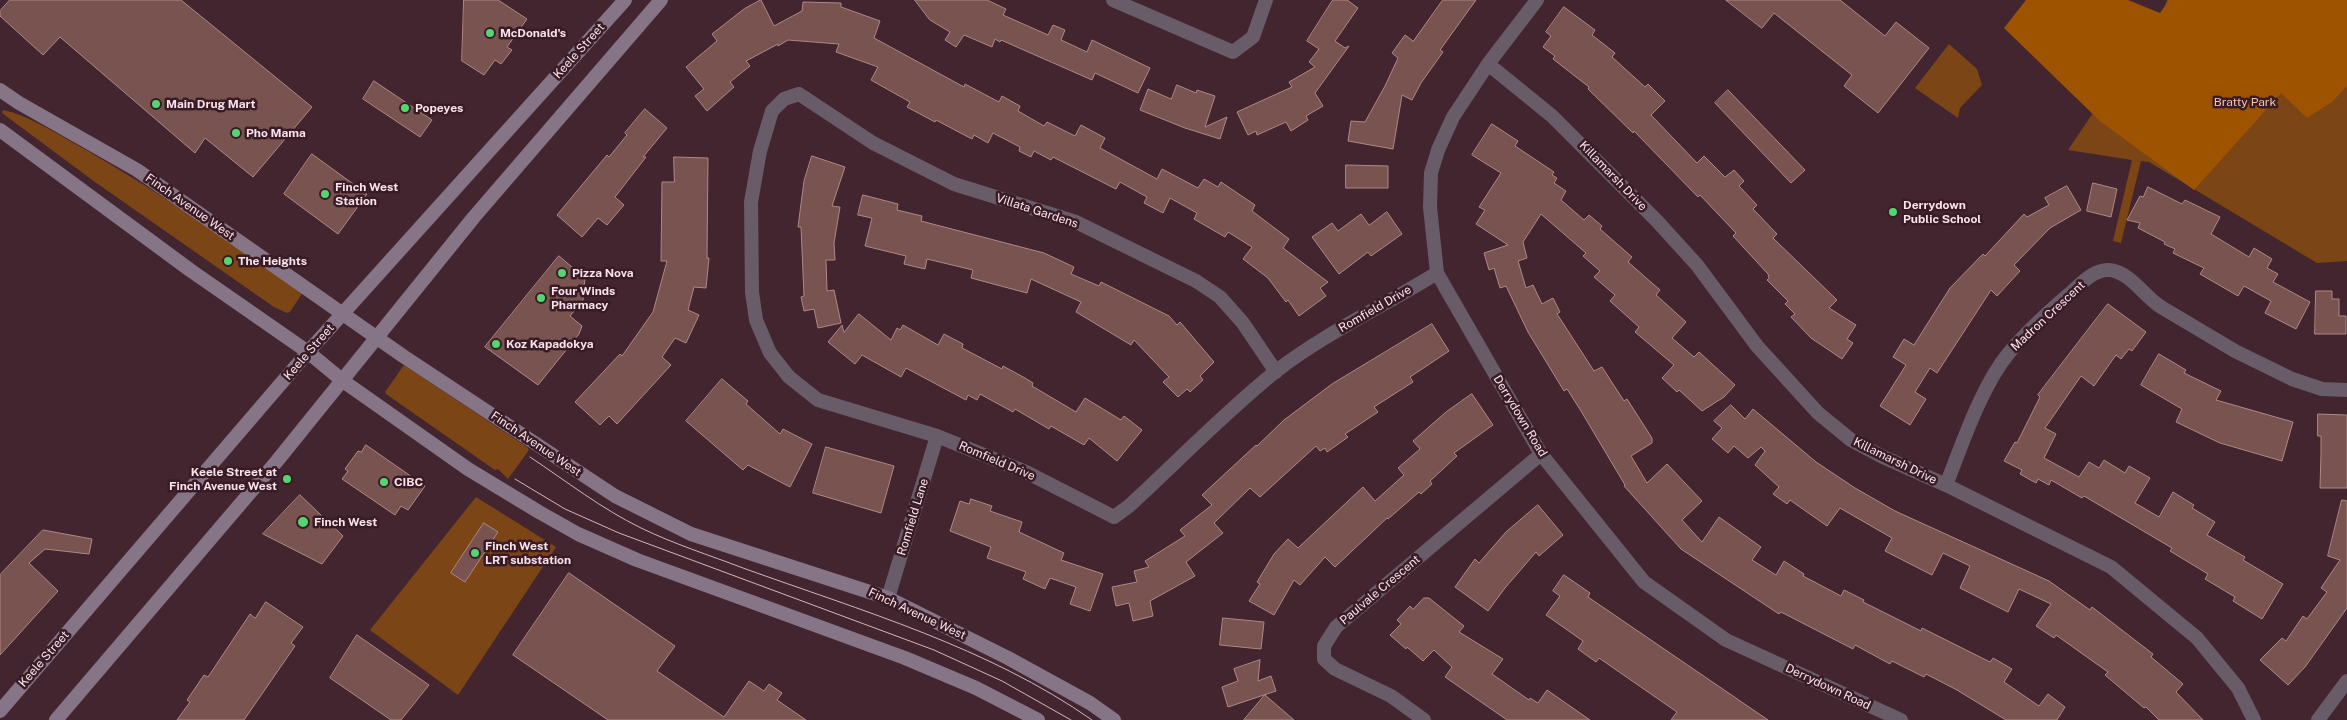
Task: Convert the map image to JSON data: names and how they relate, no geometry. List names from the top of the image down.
{
  "streets": {
    "main road": ["Keele Street", "Finch Avenue West"],
    "street": [
      "Killamarsh Drive",
      "Villata Gardens",
      "Romfield Drive",
      "Madron Crescent",
      "Derrydown Road",
      "Romfield Lane",
      "Paulvale Crescent"
    ]
  },
  "crossings": [
    ["Keele Street", "Finch Avenue West"],
    ["Killamarsh Drive", "Madron Crescent"],
    ["Killamarsh Drive", "Derrydown Road"],
    ["Finch Avenue West", "Romfield Lane"],
    ["Villata Gardens", "Romfield Drive"],
    ["Romfield Drive", "Derrydown Road"],
    ["Romfield Drive", "Romfield Lane"],
    ["Derrydown Road", "Paulvale Crescent"]
  ],
  "parks": ["Bratty Park"],
  "places": [
    "McDonald's",
    "Main Drug Mart",
    "Popeyes",
    "Pho Mama",
    "Finch West Station",
    "Derrydown Public School",
    "The Heights",
    "Pizza Nova",
    "Four Winds Pharmacy",
    "Koz Kapadokya",
    "Keele Street at Finch Avenue West",
    "CIBC",
    "Finch West",
    "Finch West LRT substation"
  ]
}
